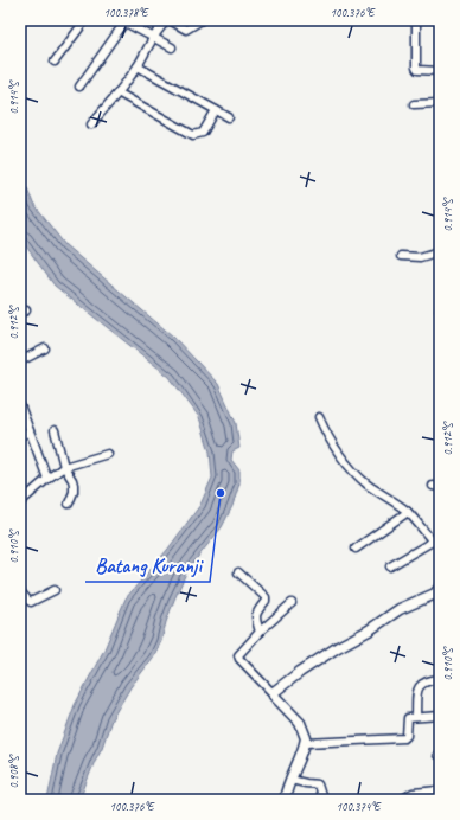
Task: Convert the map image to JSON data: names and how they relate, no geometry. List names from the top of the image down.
{
  "places": ["Batang Kuranji"],
  "coordinates": [
    "100.378°E",
    "100.376°E",
    "0.914°S",
    "0.912°S",
    "0.910°S",
    "0.908°S",
    "100.374°E"
  ]
}
